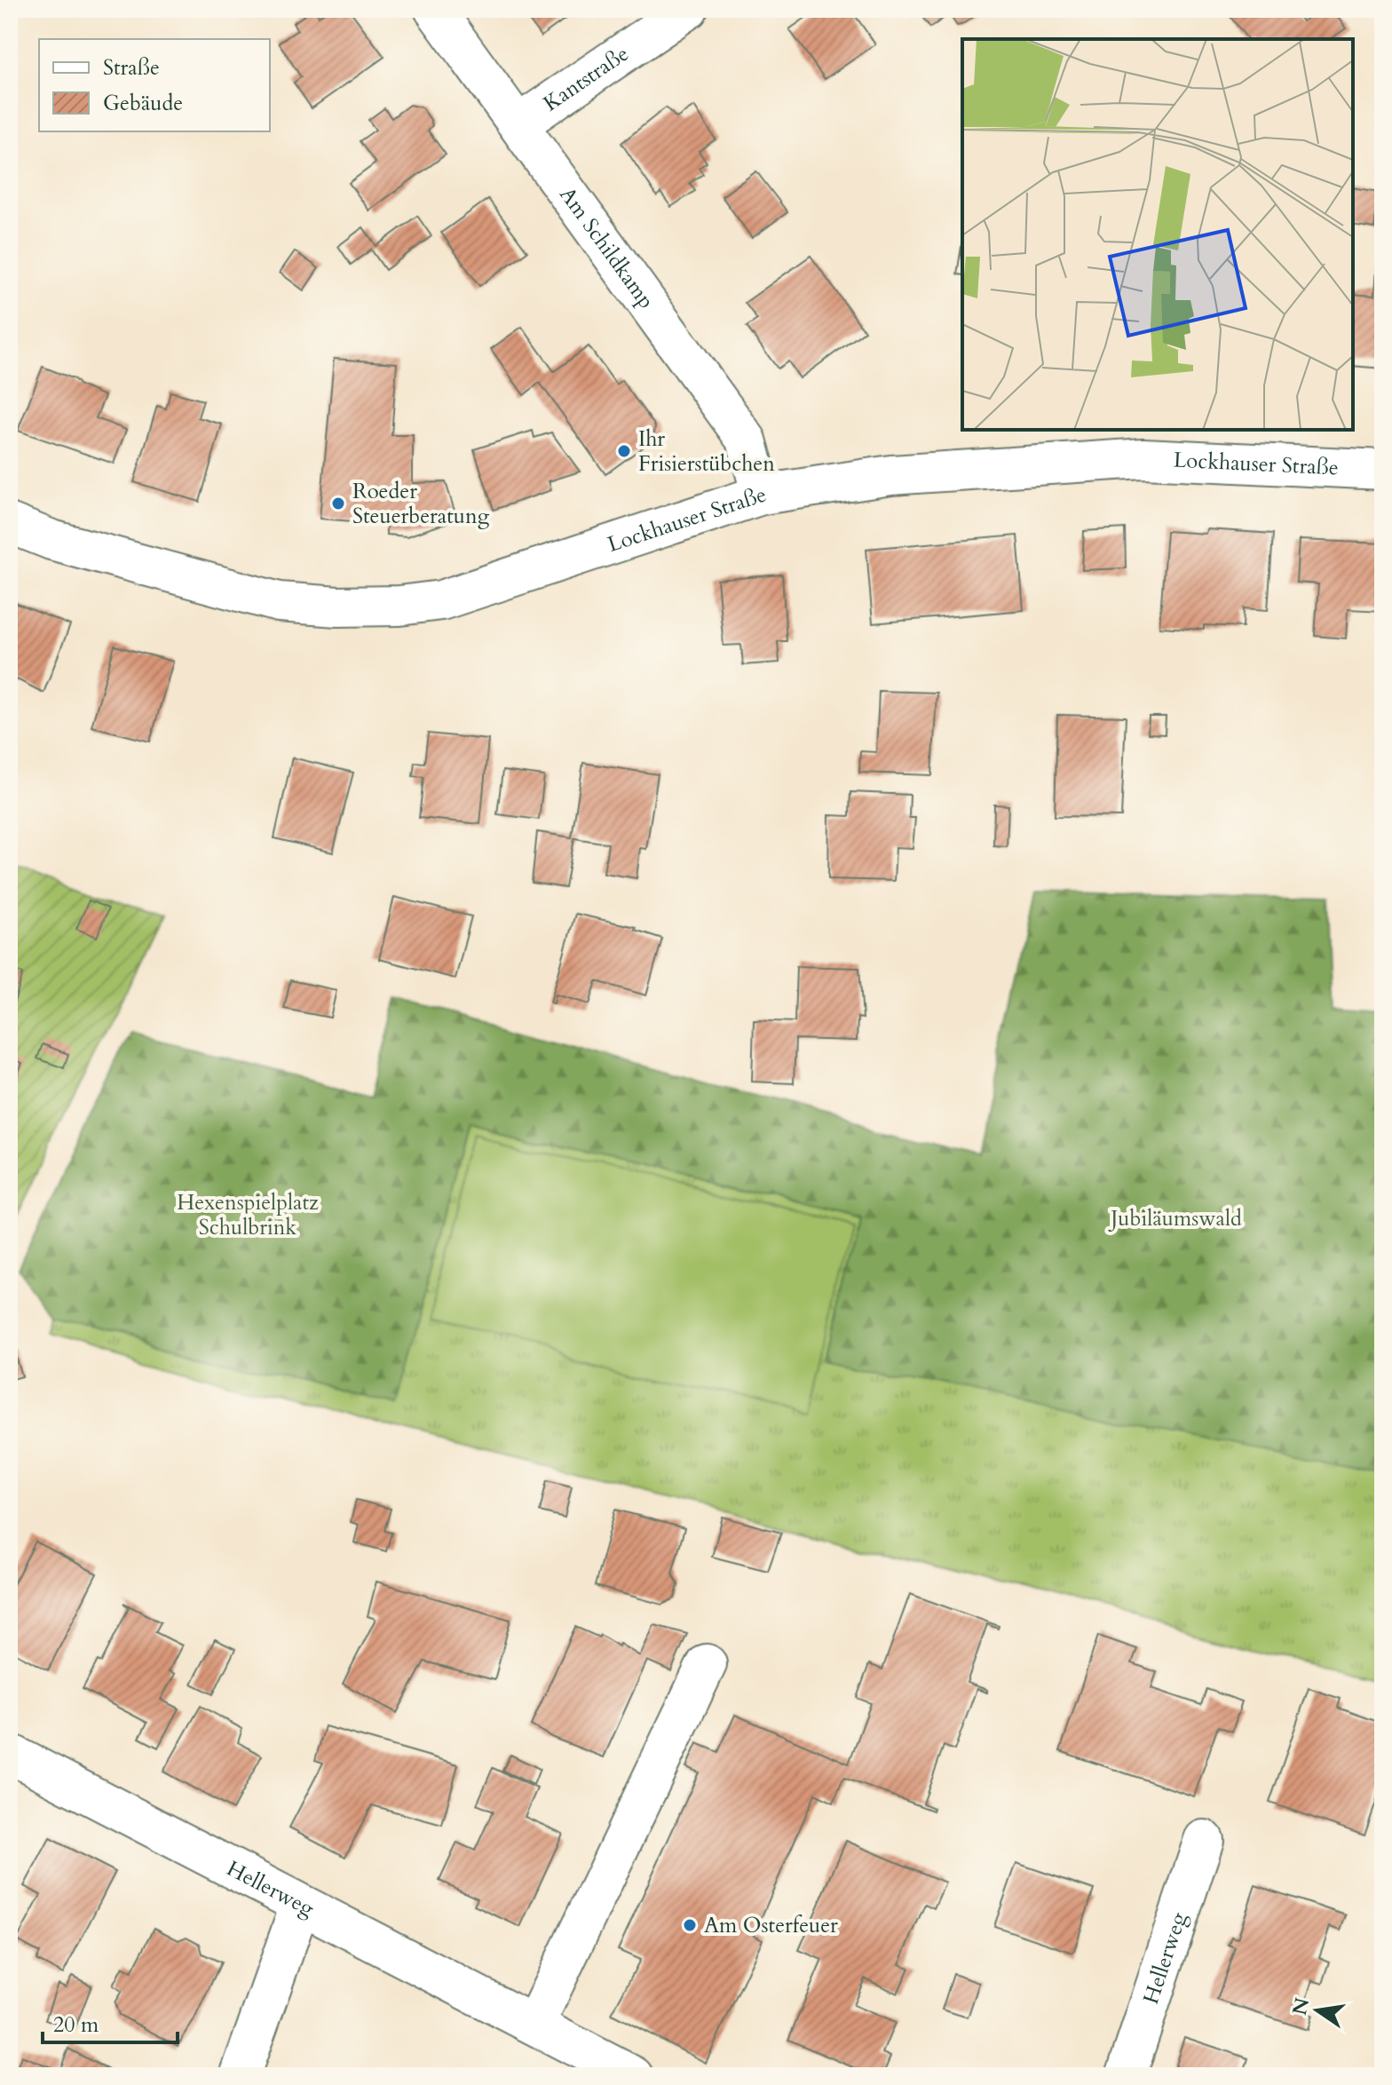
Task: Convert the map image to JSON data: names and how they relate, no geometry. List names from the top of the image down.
{
  "streets": {
    "street": [
      "Kantstraße",
      "Am Schildkamp",
      "Lockhauser Straße",
      "Hellerweg"
    ]
  },
  "crossings": [
    ["Kantstraße", "Am Schildkamp"],
    ["Am Schildkamp", "Lockhauser Straße"]
  ],
  "parks": ["Hexenspielplatz Schulbrink", "Jubiläumswald"],
  "places": ["Ihr Frisierstübchen", "Roeder Steuerberatung", "Am Osterfeuer"],
  "legend": ["Straße", "Gebäude"],
  "scale_bar": "20 m",
  "north": "left"
}
